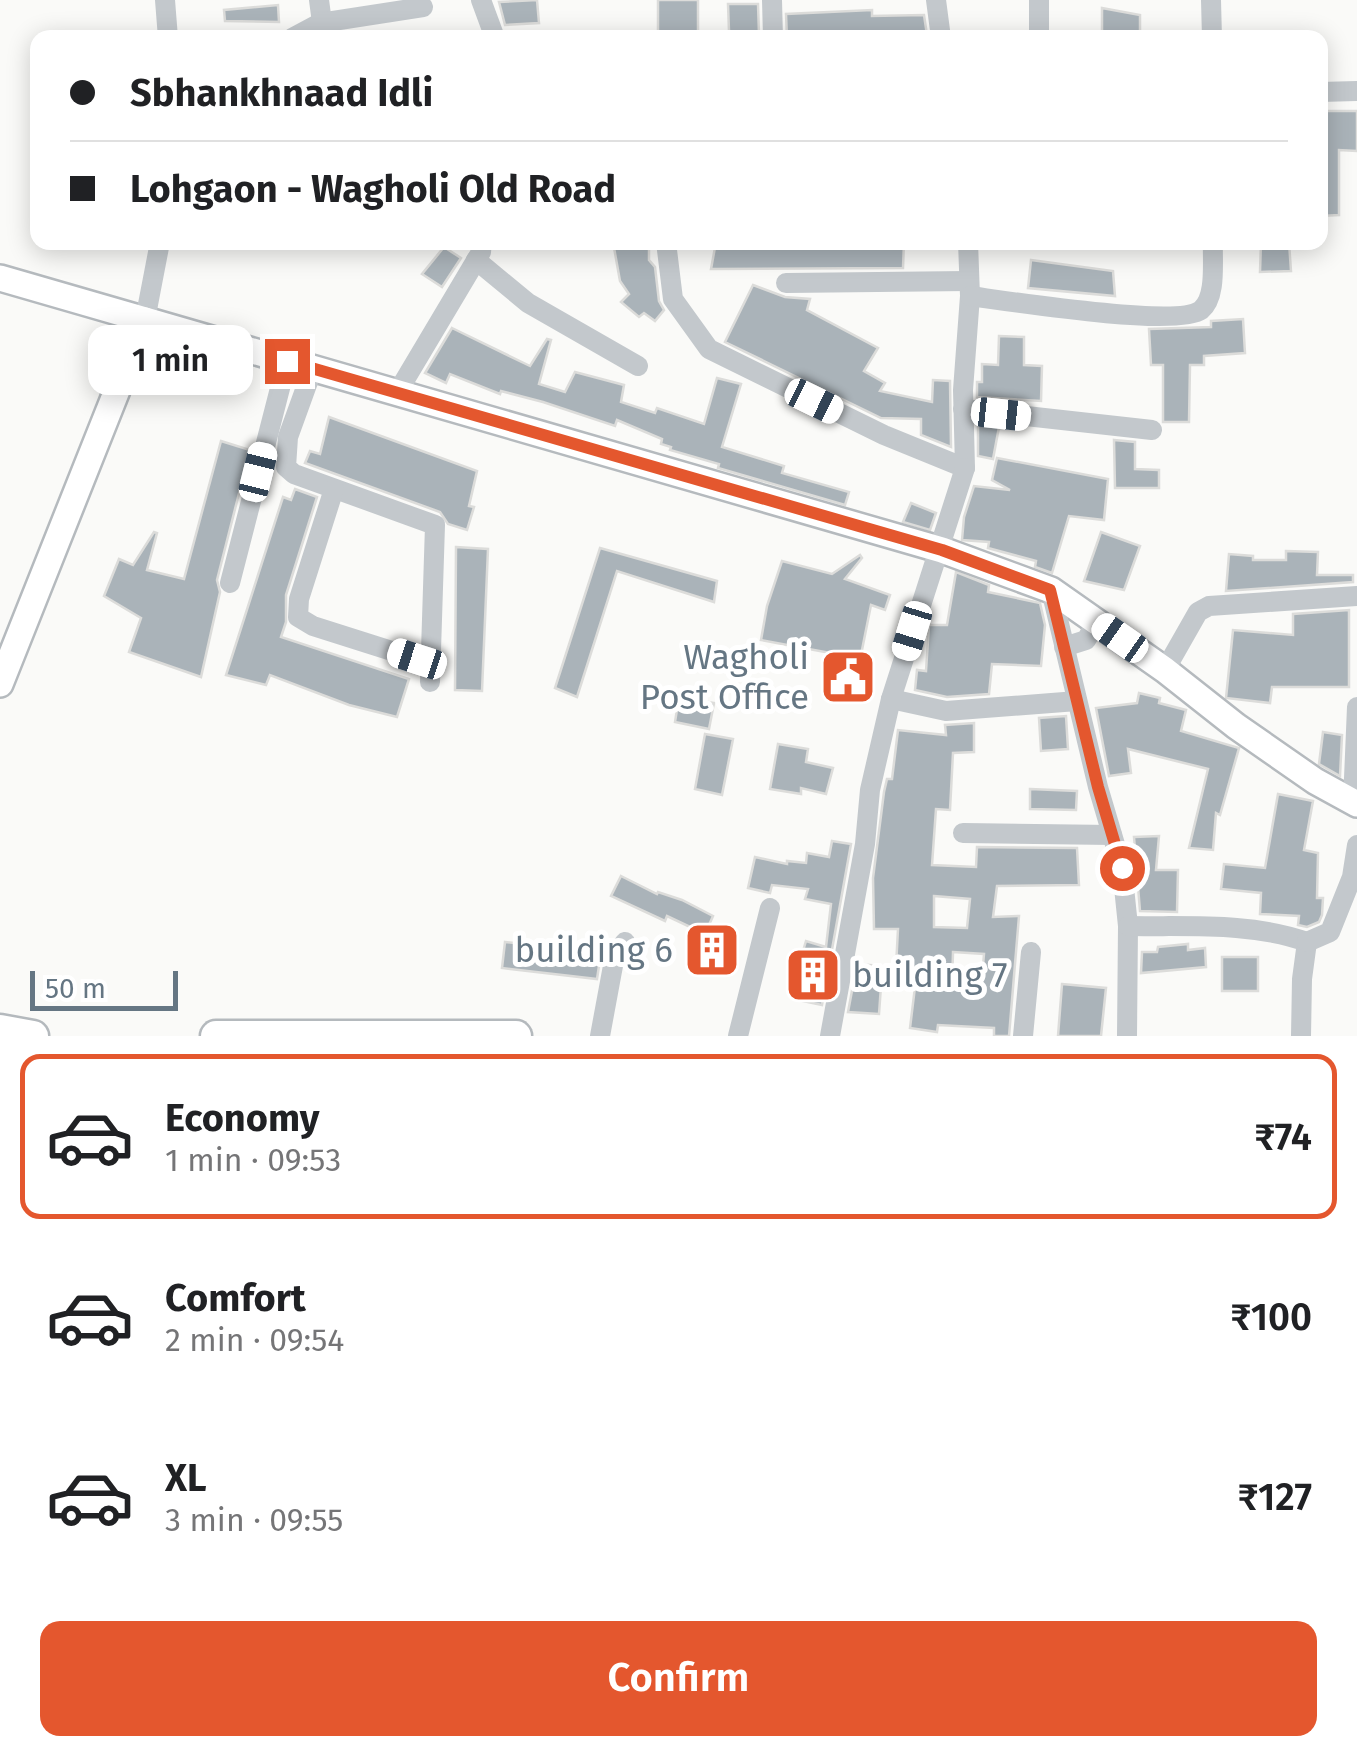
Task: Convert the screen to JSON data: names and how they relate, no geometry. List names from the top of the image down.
{
  "places": {
    "public building": ["Wagholi Post Office"],
    "building": ["building 6", "building 7"]
  },
  "scale_bar": "50 m",
  "page": {
    "banner": ["Sbhankhnaad Idli", "Lohgaon - Wagholi Old Road"],
    "bubble": "1 min",
    "scale": "50 m",
    "list": [
      {
        "name": "Economy",
        "note": "1 min · 09:53",
        "value": "₹74"
      },
      {
        "name": "Comfort",
        "note": "2 min · 09:54",
        "value": "₹100"
      },
      {
        "name": "XL",
        "note": "3 min · 09:55",
        "value": "₹127"
      }
    ],
    "buttons": "Confirm"
  }
}
